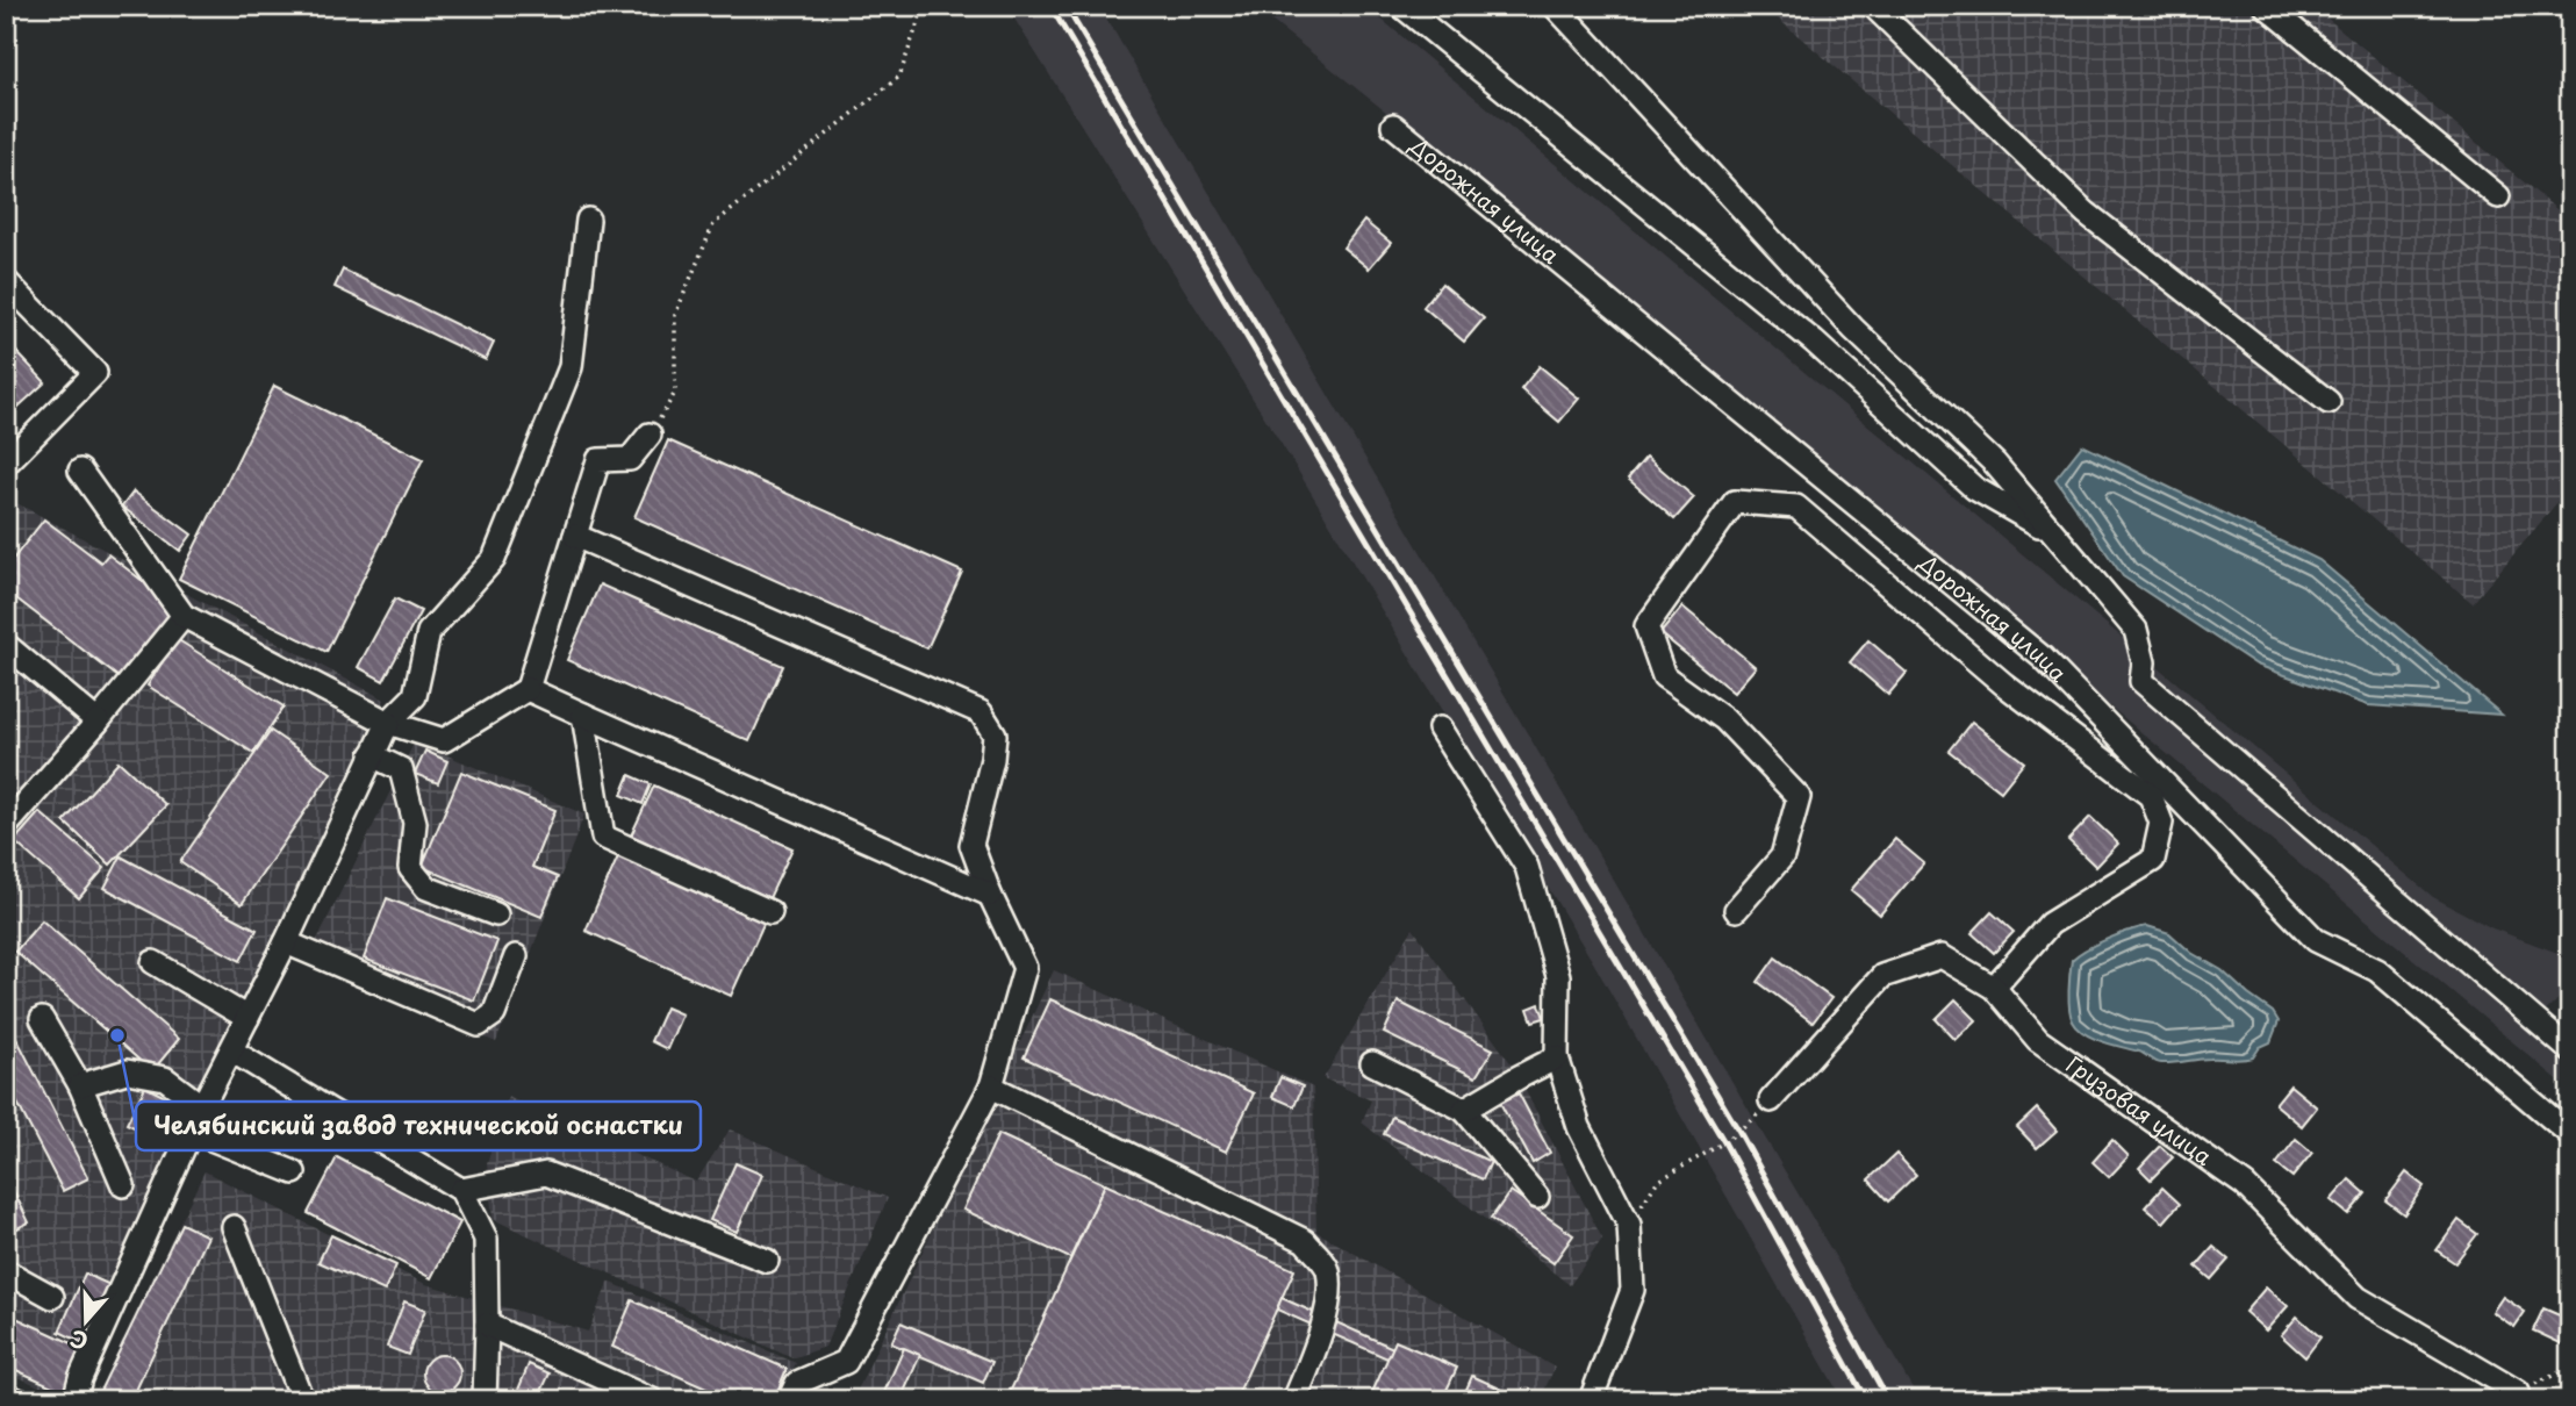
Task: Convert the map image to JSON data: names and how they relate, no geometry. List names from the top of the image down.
{
  "streets": {
    "street": ["Дорожная улица", "Грузовая улица"]
  },
  "places": ["Челябинский завод технической оснастки"],
  "north": "bottom"
}
